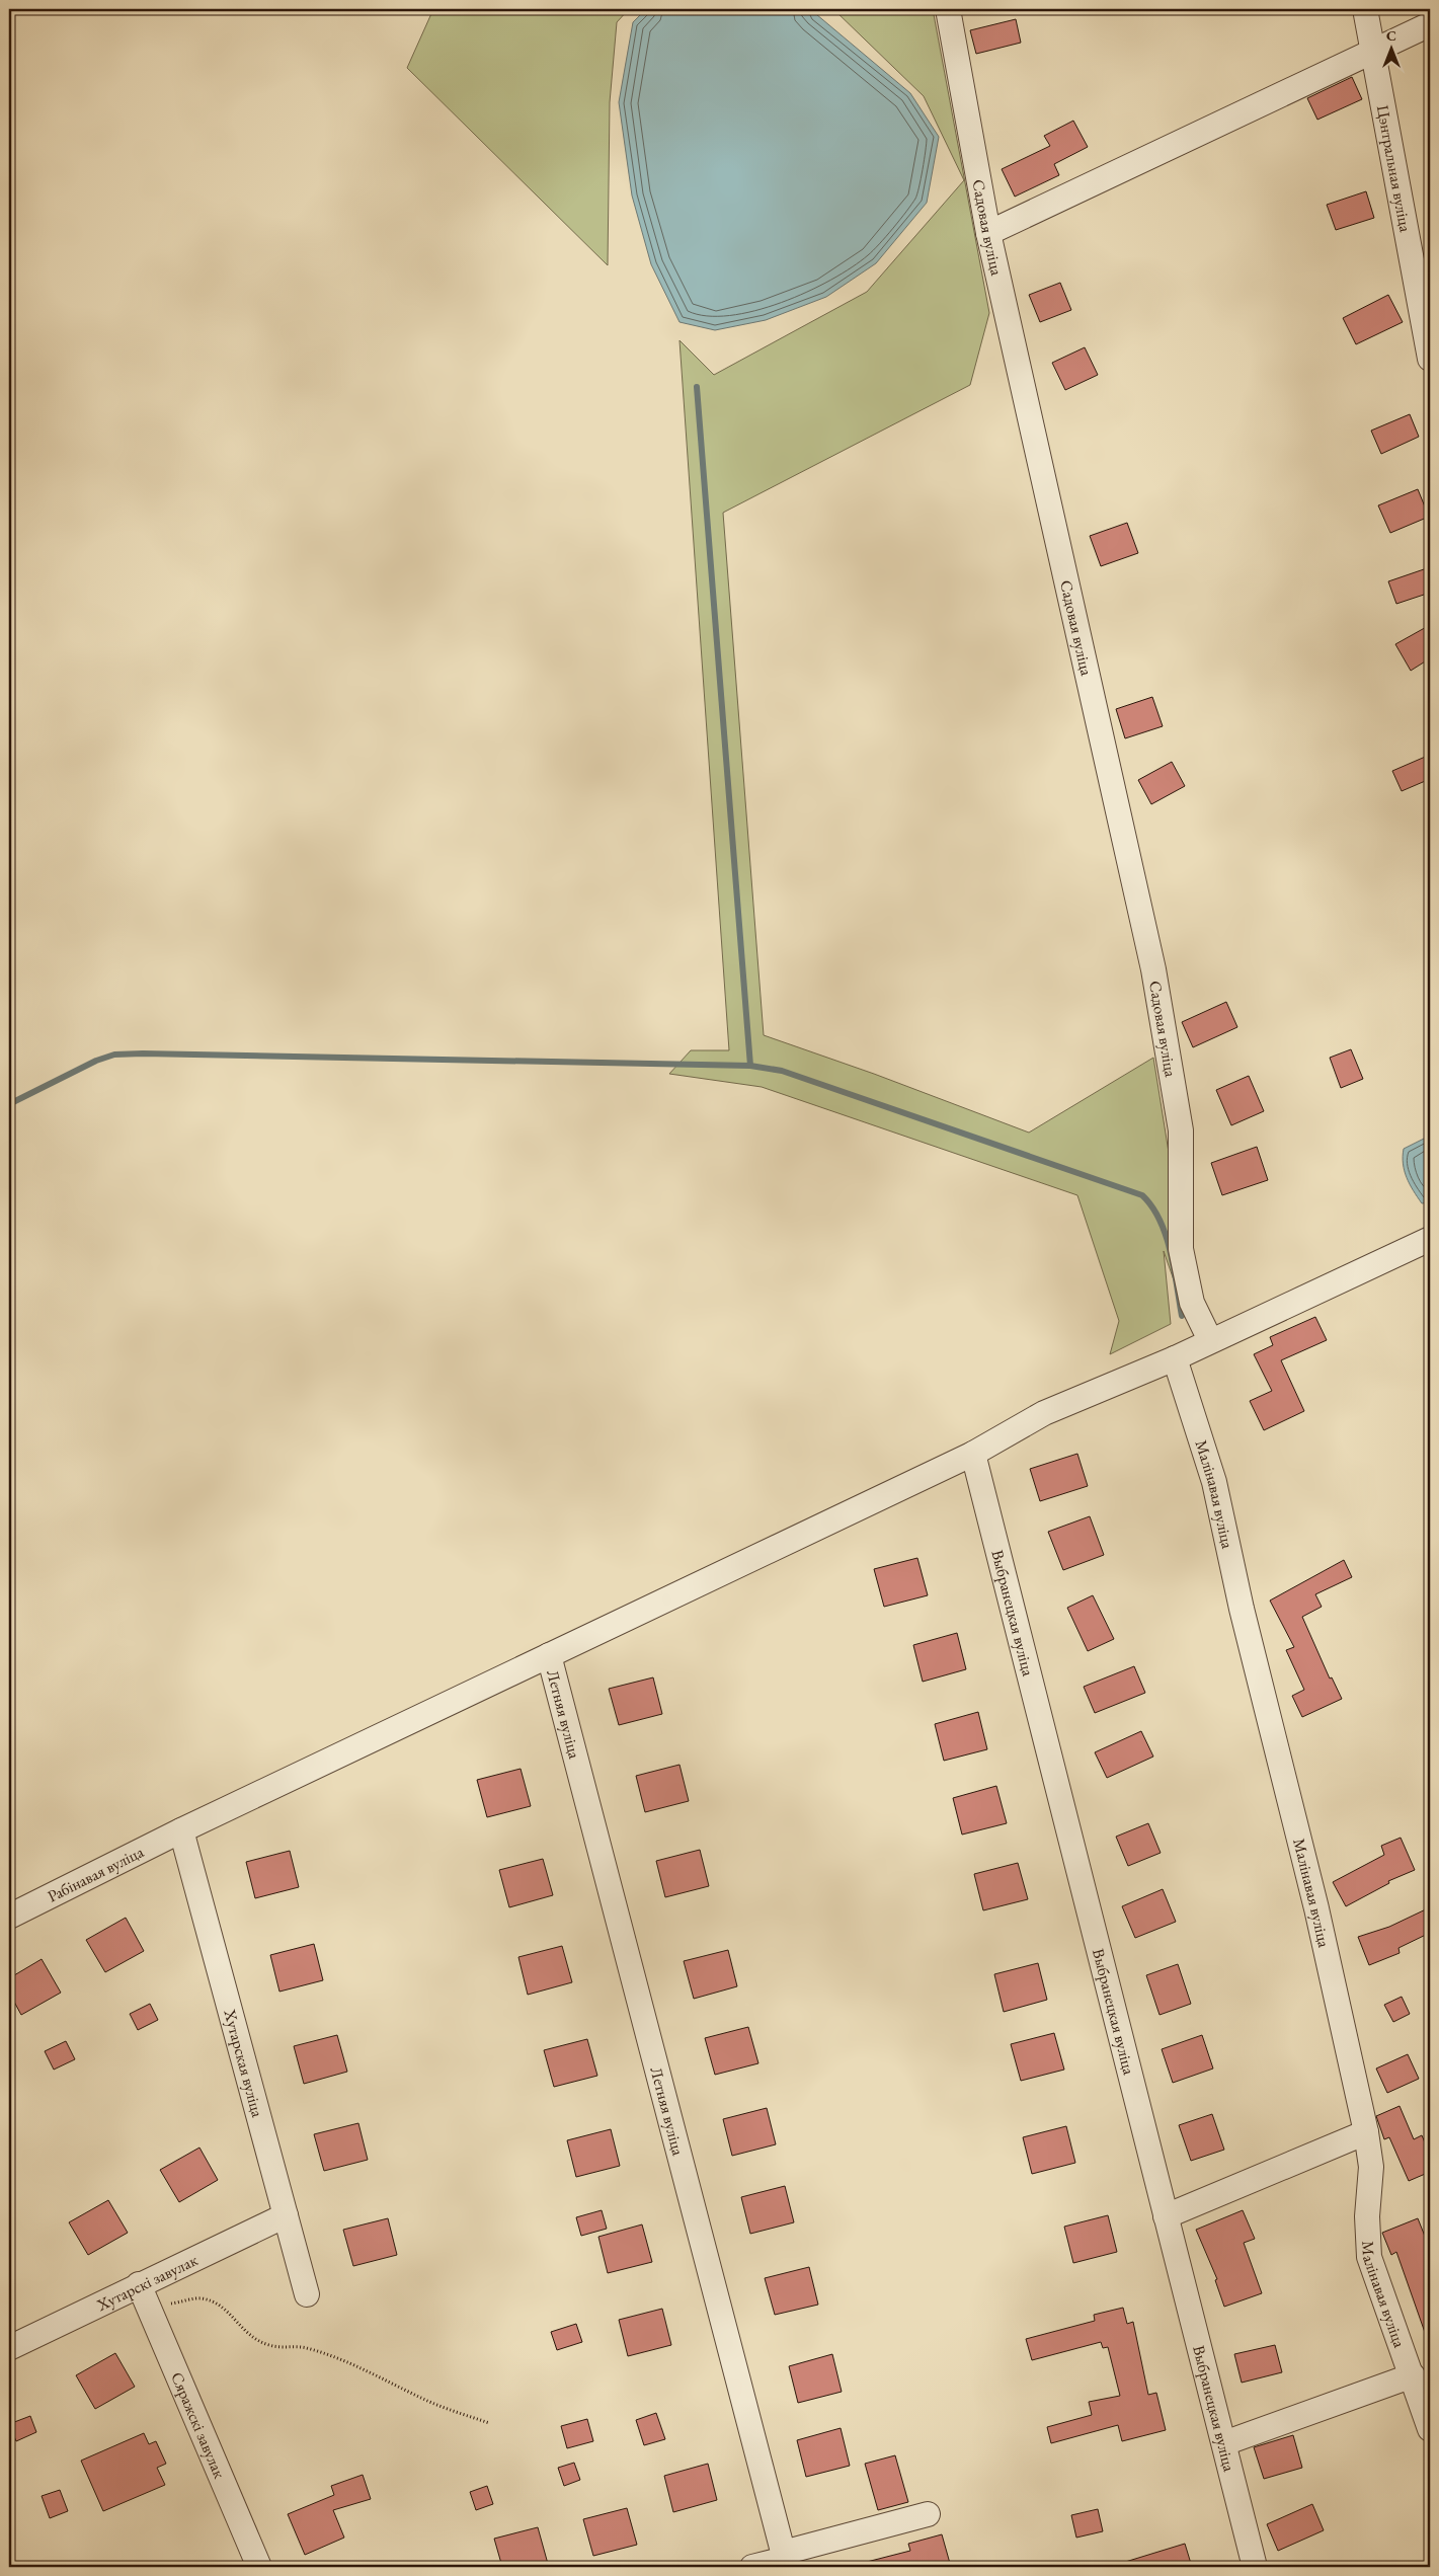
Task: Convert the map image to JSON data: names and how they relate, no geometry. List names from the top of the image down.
{
  "streets": {
    "street": [
      "Цэнтральная вуліца",
      "Садовая вуліца",
      "Малінавая вуліца",
      "Выбранецкая вуліца",
      "Летняя вуліца",
      "Рабінавая вуліца",
      "Хутарская вуліца",
      "Хутарскі завулак",
      "Сяражскі завулак"
    ]
  },
  "crossings": [
    ["Садовая вуліца", "Рабінавая вуліца"],
    ["Малінавая вуліца", "Рабінавая вуліца"],
    ["Выбранецкая вуліца", "Рабінавая вуліца"],
    ["Летняя вуліца", "Рабінавая вуліца"],
    ["Рабінавая вуліца", "Хутарская вуліца"],
    ["Хутарская вуліца", "Хутарскі завулак"],
    ["Хутарскі завулак", "Сяражскі завулак"]
  ],
  "north": "top"
}
